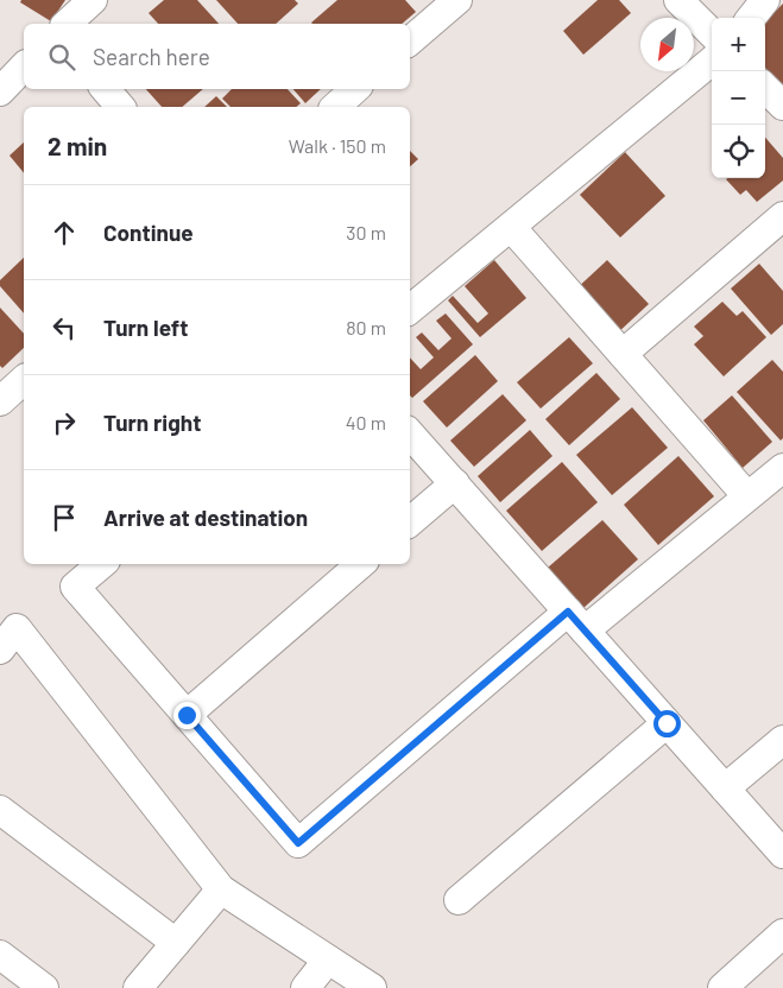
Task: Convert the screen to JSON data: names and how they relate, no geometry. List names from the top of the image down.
{
  "north": "bottom left",
  "page": {
    "map_buttons": ["+", "−"],
    "search": "Search here",
    "heading": ["2 min", "Walk · 150 m"],
    "list": [
      ["Continue", "30 m"],
      ["Turn left", "80 m"],
      ["Turn right", "40 m"],
      "Arrive at destination"
    ]
  }
}
